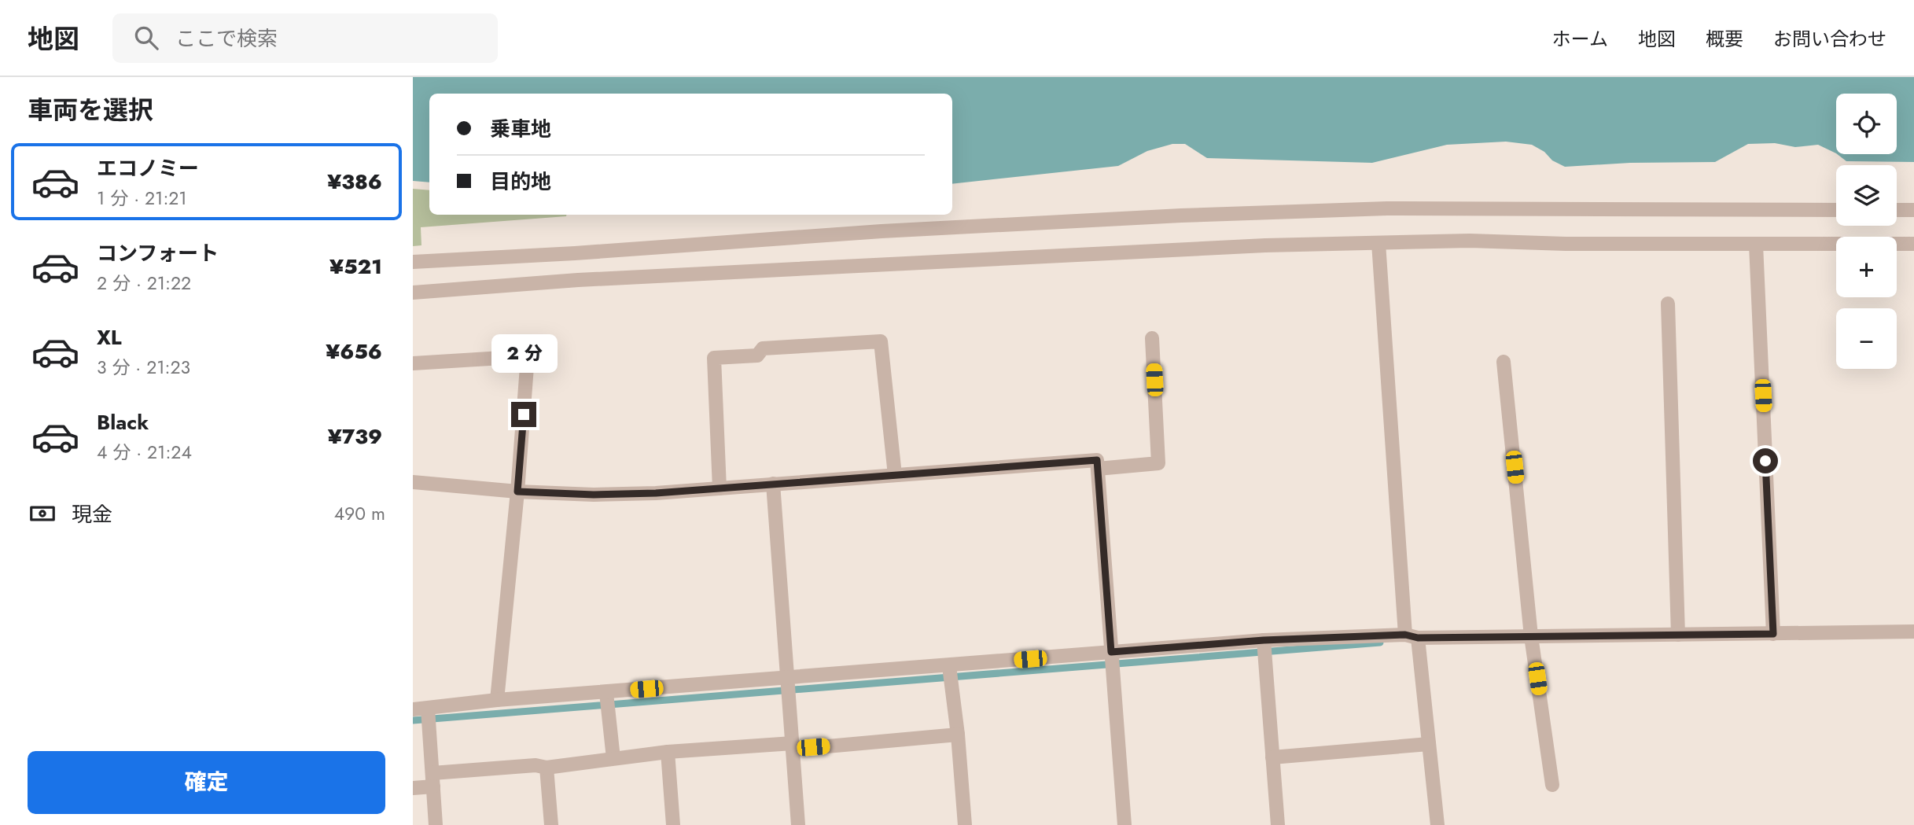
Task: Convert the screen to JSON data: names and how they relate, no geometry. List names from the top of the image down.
{
  "page": {
    "header": "地図",
    "search": "ここで検索",
    "nav": [
      "ホーム",
      "地図",
      "概要",
      "お問い合わせ"
    ],
    "heading": "車両を選択",
    "map_buttons": ["+", "−"],
    "banner": ["乗車地", "目的地"],
    "list": [
      {
        "name": "エコノミー",
        "note": "1 分 · 21:21",
        "value": "¥386"
      },
      {
        "name": "コンフォート",
        "note": "2 分 · 21:22",
        "value": "¥521"
      },
      {
        "name": "XL",
        "note": "3 分 · 21:23",
        "value": "¥656"
      },
      {
        "name": "Black",
        "note": "4 分 · 21:24",
        "value": "¥739"
      }
    ],
    "bubble": "2 分",
    "pay": ["現金", "490 m"],
    "buttons": "確定"
  }
}
